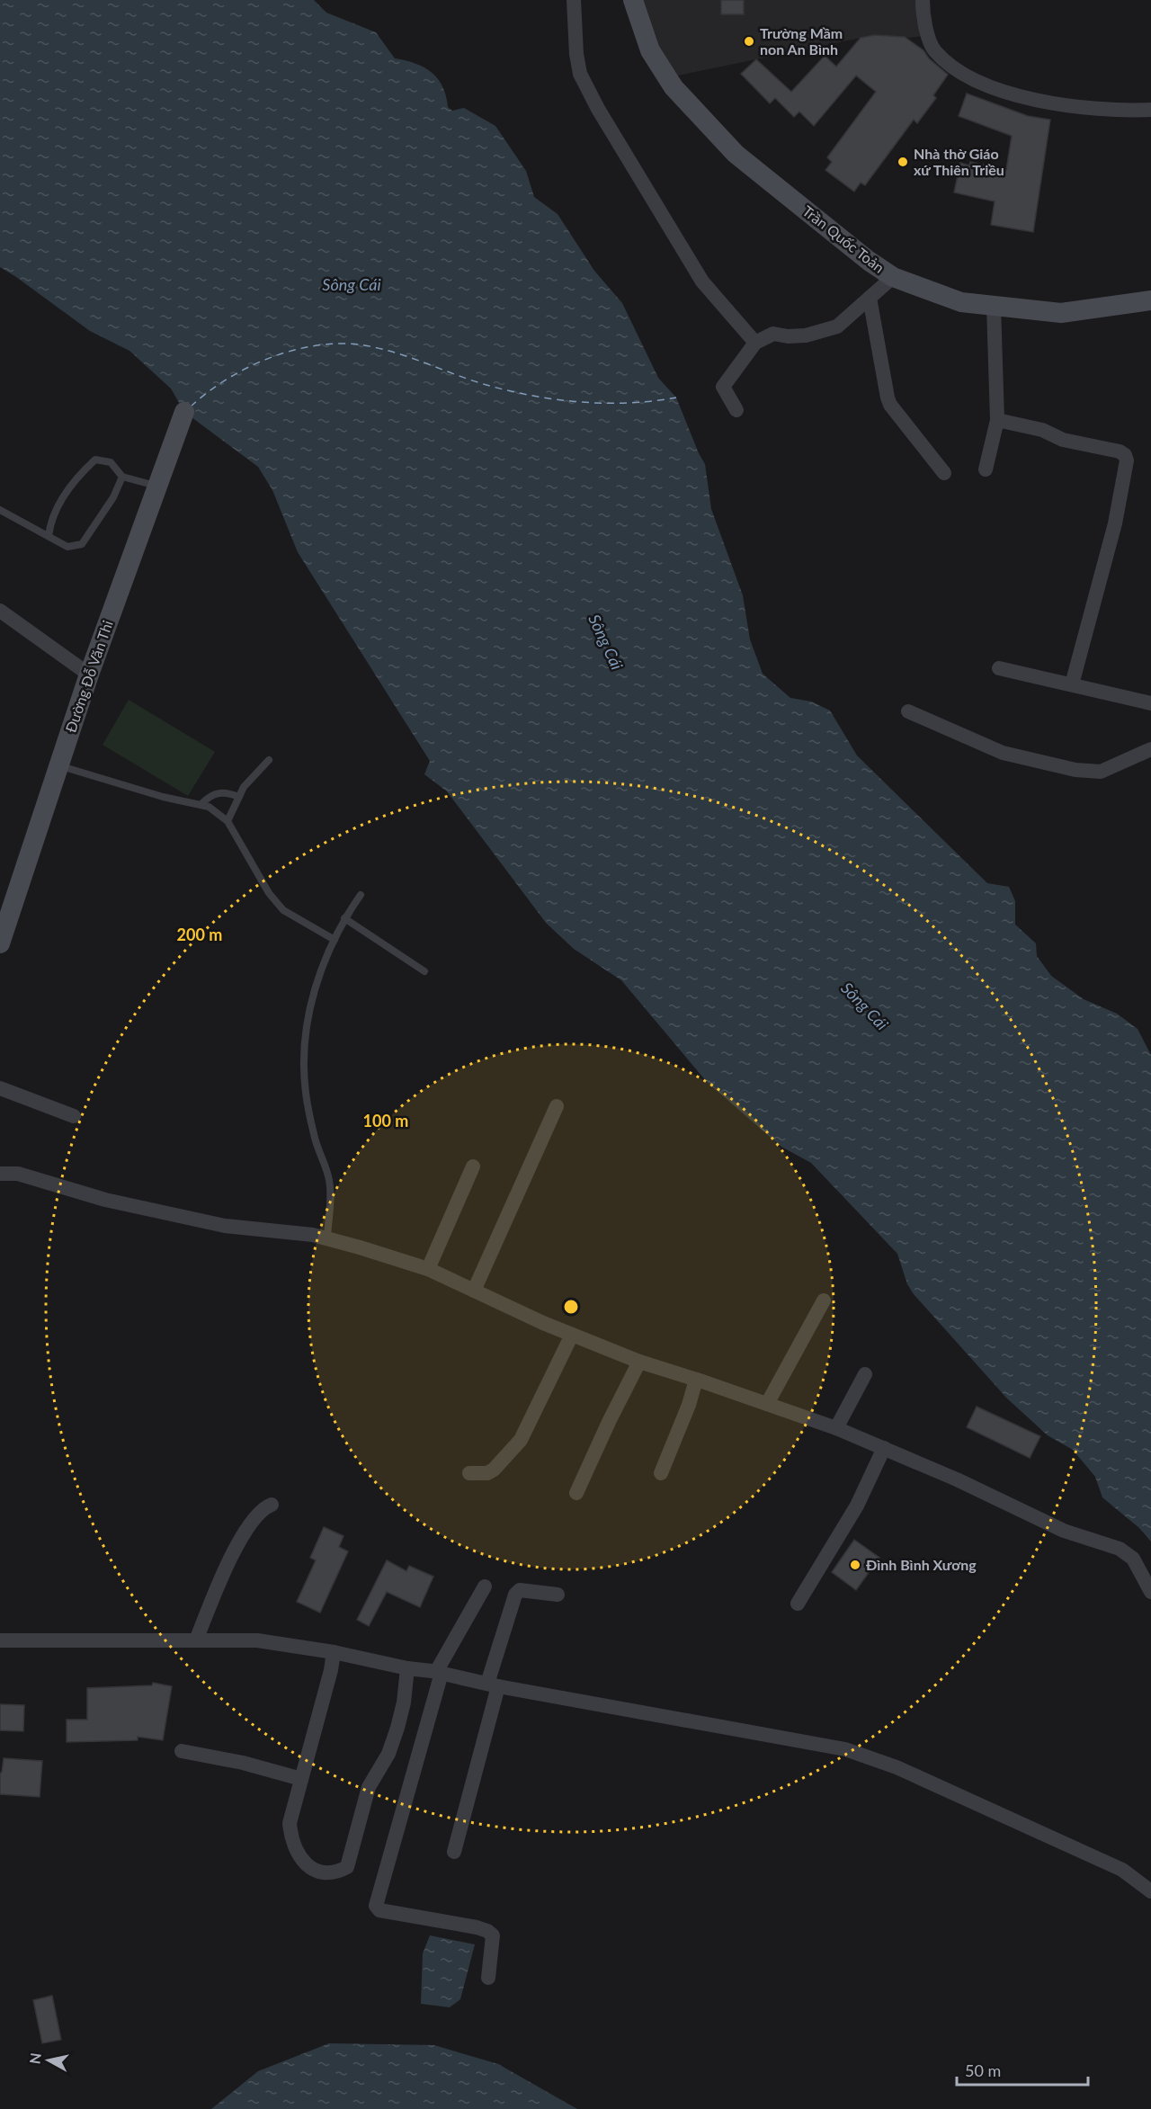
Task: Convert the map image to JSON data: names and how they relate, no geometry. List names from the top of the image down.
{
  "streets": {
    "main road": ["Trần Quốc Toản", "Đường Đỗ Văn Thi"]
  },
  "water": ["Sông Cái"],
  "places": ["Trường Mầm non An Bình", "Nhà thờ Giáo xứ Thiên Triều", "Đình Bình Xương"],
  "scale_bar": "50 m",
  "north": "left",
  "rings": ["200 m", "100 m"]
}
